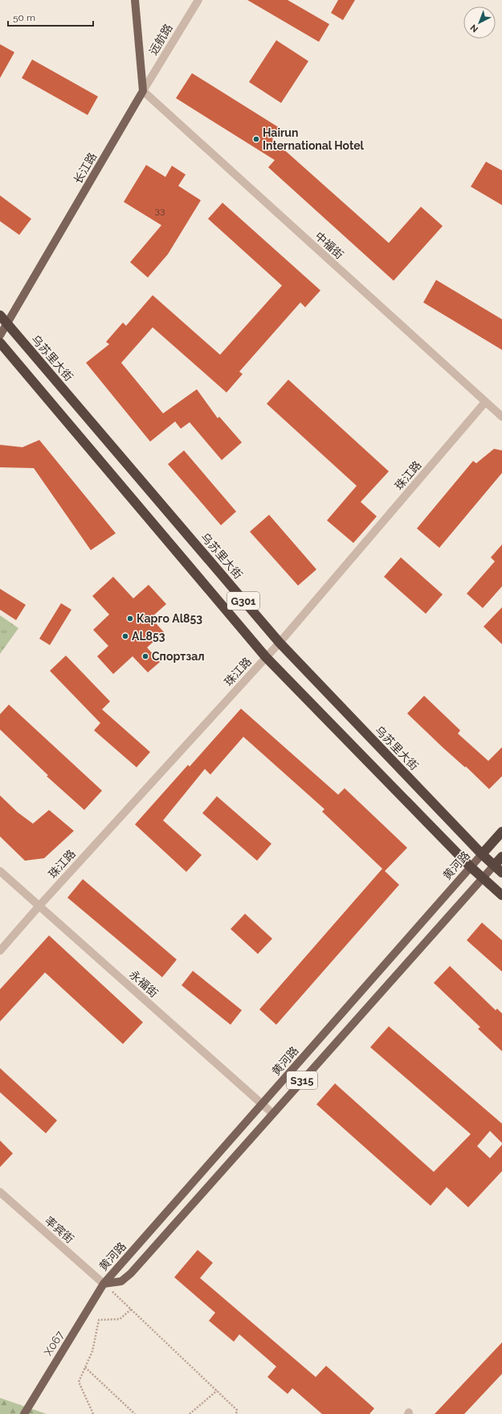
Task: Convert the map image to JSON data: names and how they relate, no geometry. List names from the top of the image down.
{
  "streets": {
    "highway": ["乌苏里大街", "G301", "黄河路"],
    "main road": ["长江路", "S315", "X067"],
    "street": [
      "远航路",
      "中福街",
      "珠江路",
      "永福街",
      "率宾街"
    ]
  },
  "crossings": [
    ["远航路", "长江路"],
    ["远航路", "中福街"],
    ["长江路", "中福街"],
    ["长江路", "乌苏里大街"],
    ["中福街", "珠江路"],
    ["乌苏里大街", "珠江路"],
    ["乌苏里大街", "黄河路"],
    ["珠江路", "G301"],
    ["珠江路", "永福街"],
    ["G301", "黄河路"],
    ["黄河路", "永福街"],
    ["黄河路", "率宾街"],
    ["黄河路", "X067"],
    ["率宾街", "X067"]
  ],
  "places": [
    "Hairun International Hotel",
    "Карго Al853",
    "AL853",
    "Спортзал"
  ],
  "house_numbers": ["33"],
  "scale_bar": "50 m",
  "north": "bottom left"
}
